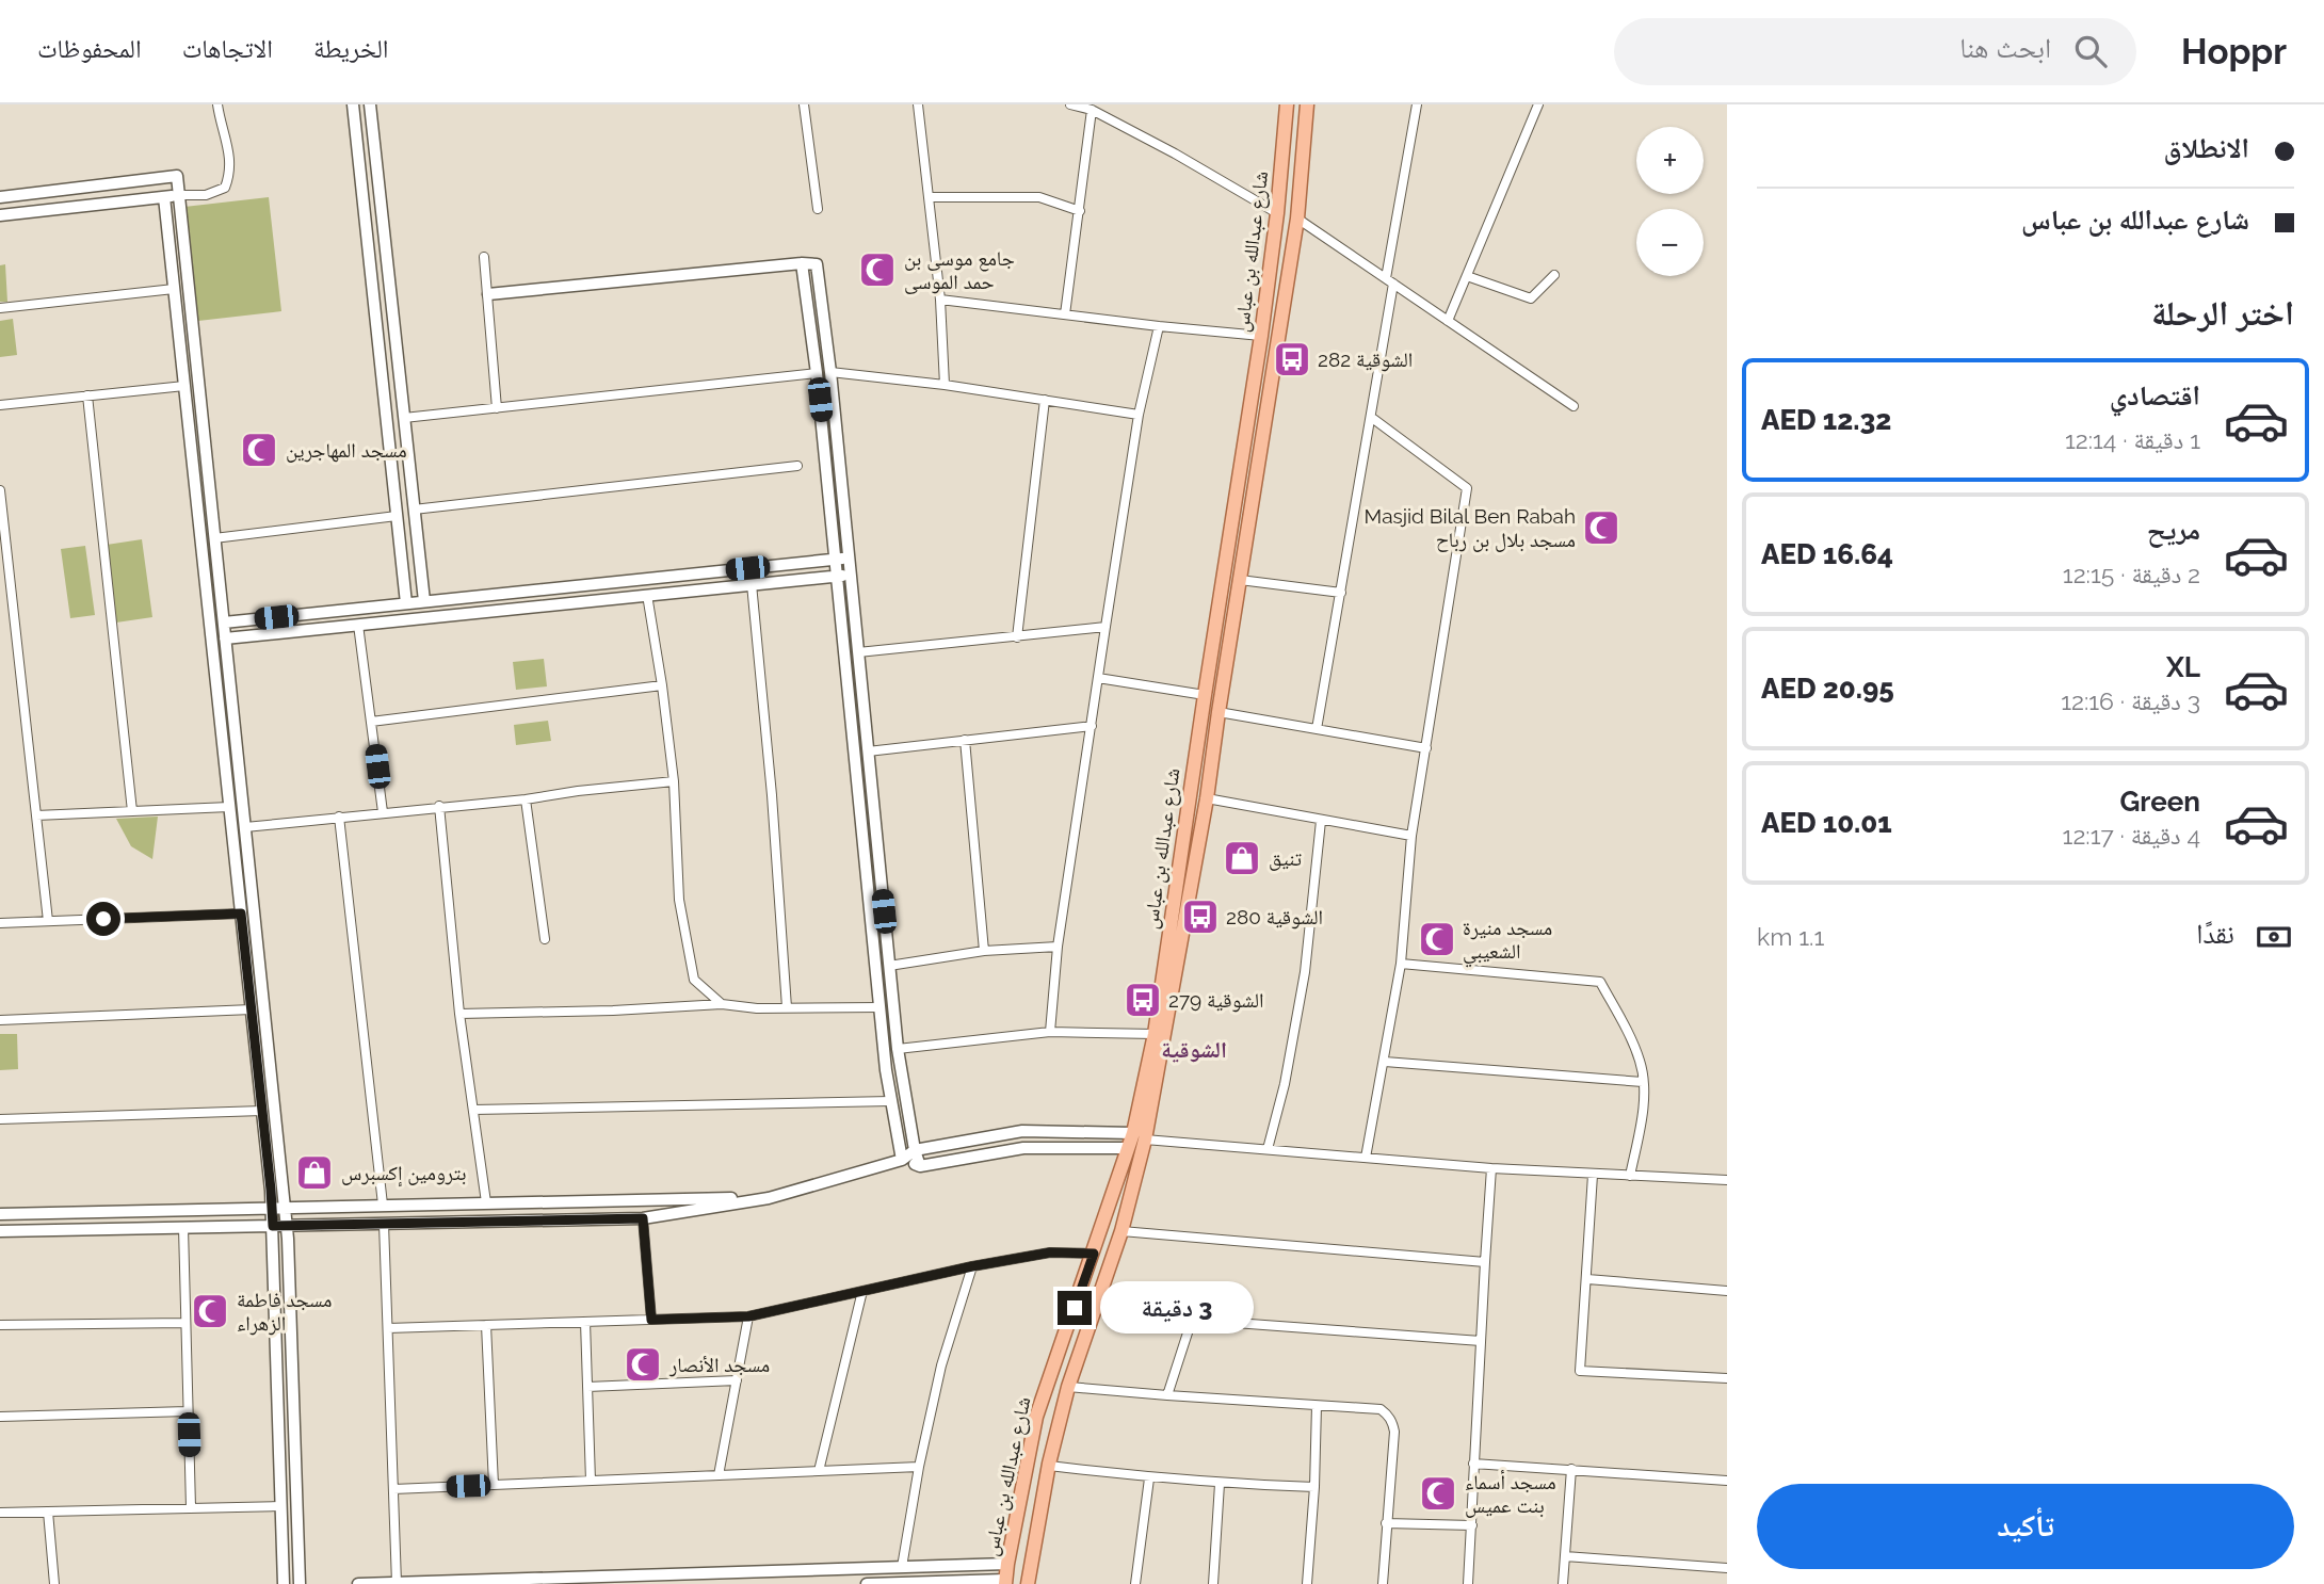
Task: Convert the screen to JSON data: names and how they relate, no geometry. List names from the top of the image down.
{
  "streets": {
    "main road": ["شارع عبدالله بن عباس"]
  },
  "districts": ["الشوقية"],
  "places": {
    "mosque": [
      "جامع موسى بن حمد الموسى",
      "مسجد المهاجرين",
      "Masjid Bilal Ben Rabah مسجد بلال بن رباح",
      "مسجد منيرة الشعيبي",
      "مسجد فاطمة الزهراء",
      "مسجد الأنصار",
      "مسجد أسماء بنت عميس"
    ],
    "bus stop": ["الشوقية 282", "الشوقية 280", "الشوقية 279"],
    "shop": ["تنيق", "بترومين إكسبرس"]
  },
  "page": {
    "header": "Hoppr",
    "search": "ابحث هنا",
    "nav": ["الخريطة", "الاتجاهات", "المحفوظات"],
    "banner": ["الانطلاق", "شارع عبدالله بن عباس"],
    "map_buttons": ["+", "−"],
    "heading": "اختر الرحلة",
    "list": [
      {
        "name": "اقتصادي",
        "note": "1 دقيقة · 12:14",
        "value": "AED 12.32"
      },
      {
        "name": "مريح",
        "note": "2 دقيقة · 12:15",
        "value": "AED 16.64"
      },
      {
        "name": "XL",
        "note": "3 دقيقة · 12:16",
        "value": "AED 20.95"
      },
      {
        "name": "Green",
        "note": "4 دقيقة · 12:17",
        "value": "AED 10.01"
      }
    ],
    "pay": ["نقدًا", "1.1 km"],
    "bubble": "3 دقيقة",
    "buttons": "تأكيد"
  }
}
